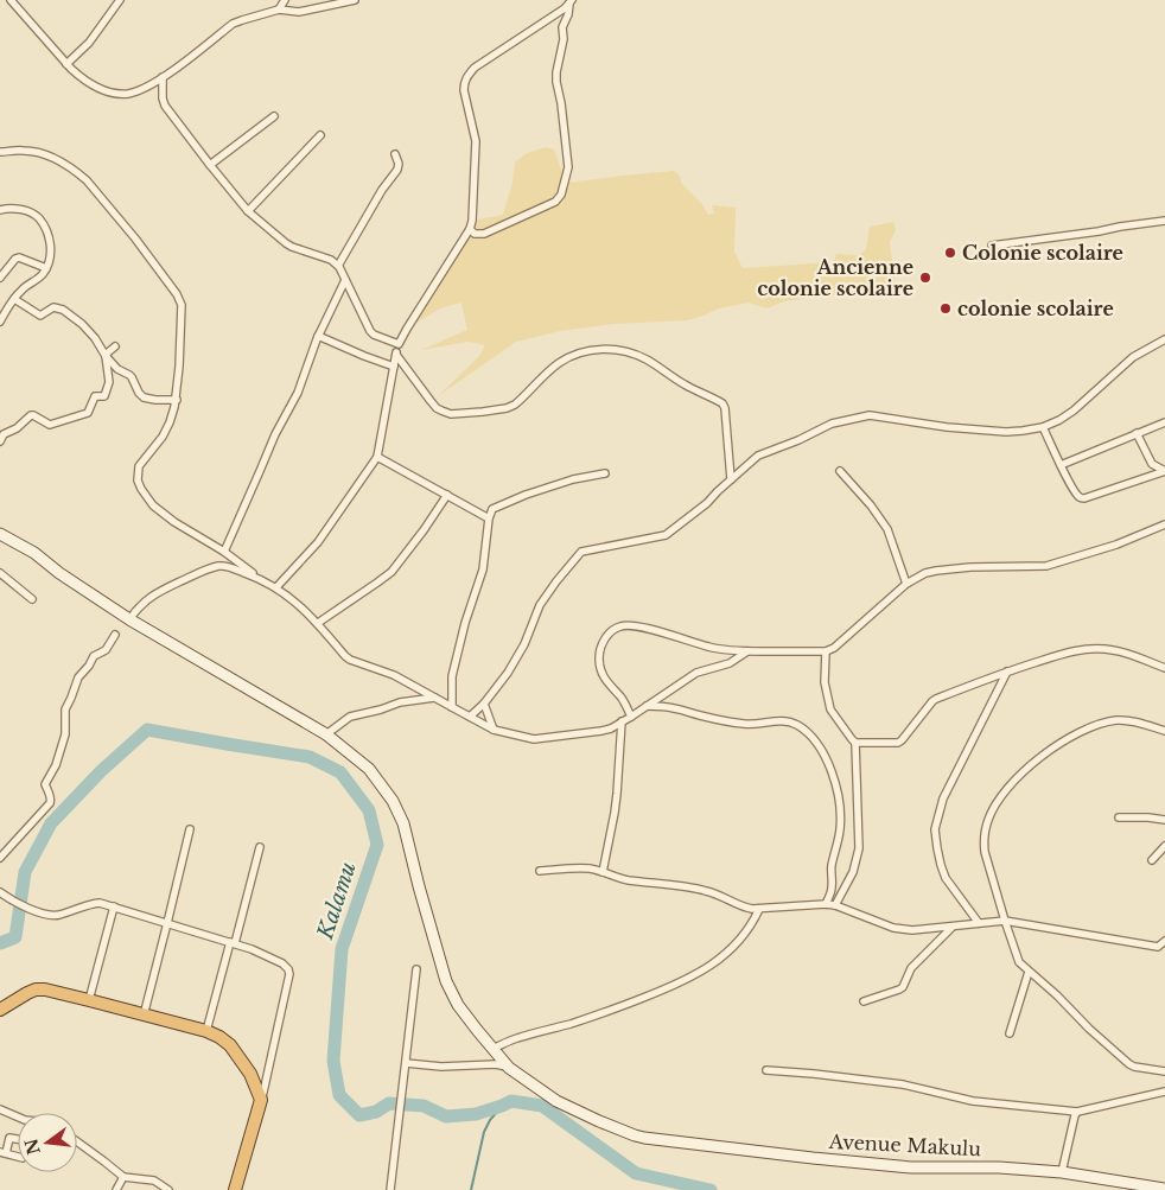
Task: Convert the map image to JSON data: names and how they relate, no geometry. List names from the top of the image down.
{
  "streets": {
    "main road": ["Avenue Makulu"]
  },
  "water": ["Kalamu"],
  "places": ["Colonie scolaire", "Ancienne colonie scolaire", "colonie scolaire"],
  "north": "left"
}
